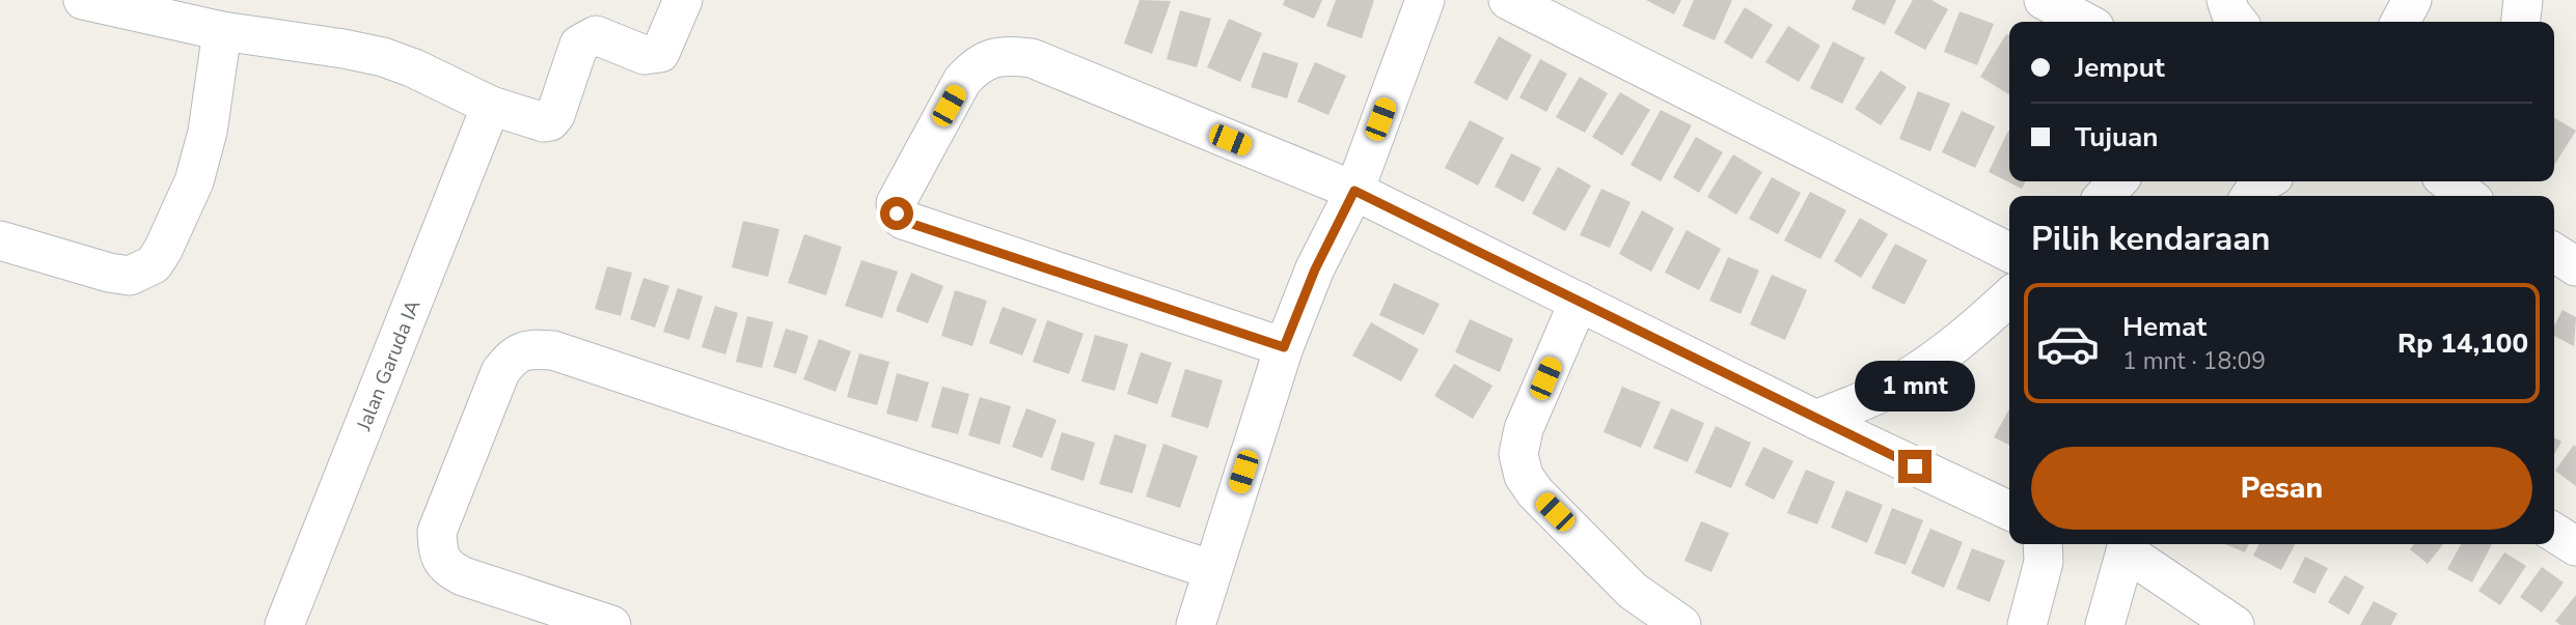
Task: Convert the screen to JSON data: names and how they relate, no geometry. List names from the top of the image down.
{
  "streets": {
    "street": ["Jalan Garuda IA"]
  },
  "page": {
    "banner": ["Jemput", "Tujuan"],
    "heading": "Pilih kendaraan",
    "list": [
      {
        "name": "Hemat",
        "note": "1 mnt · 18:09",
        "value": "Rp 14,100"
      }
    ],
    "bubble": "1 mnt",
    "buttons": "Pesan"
  }
}
